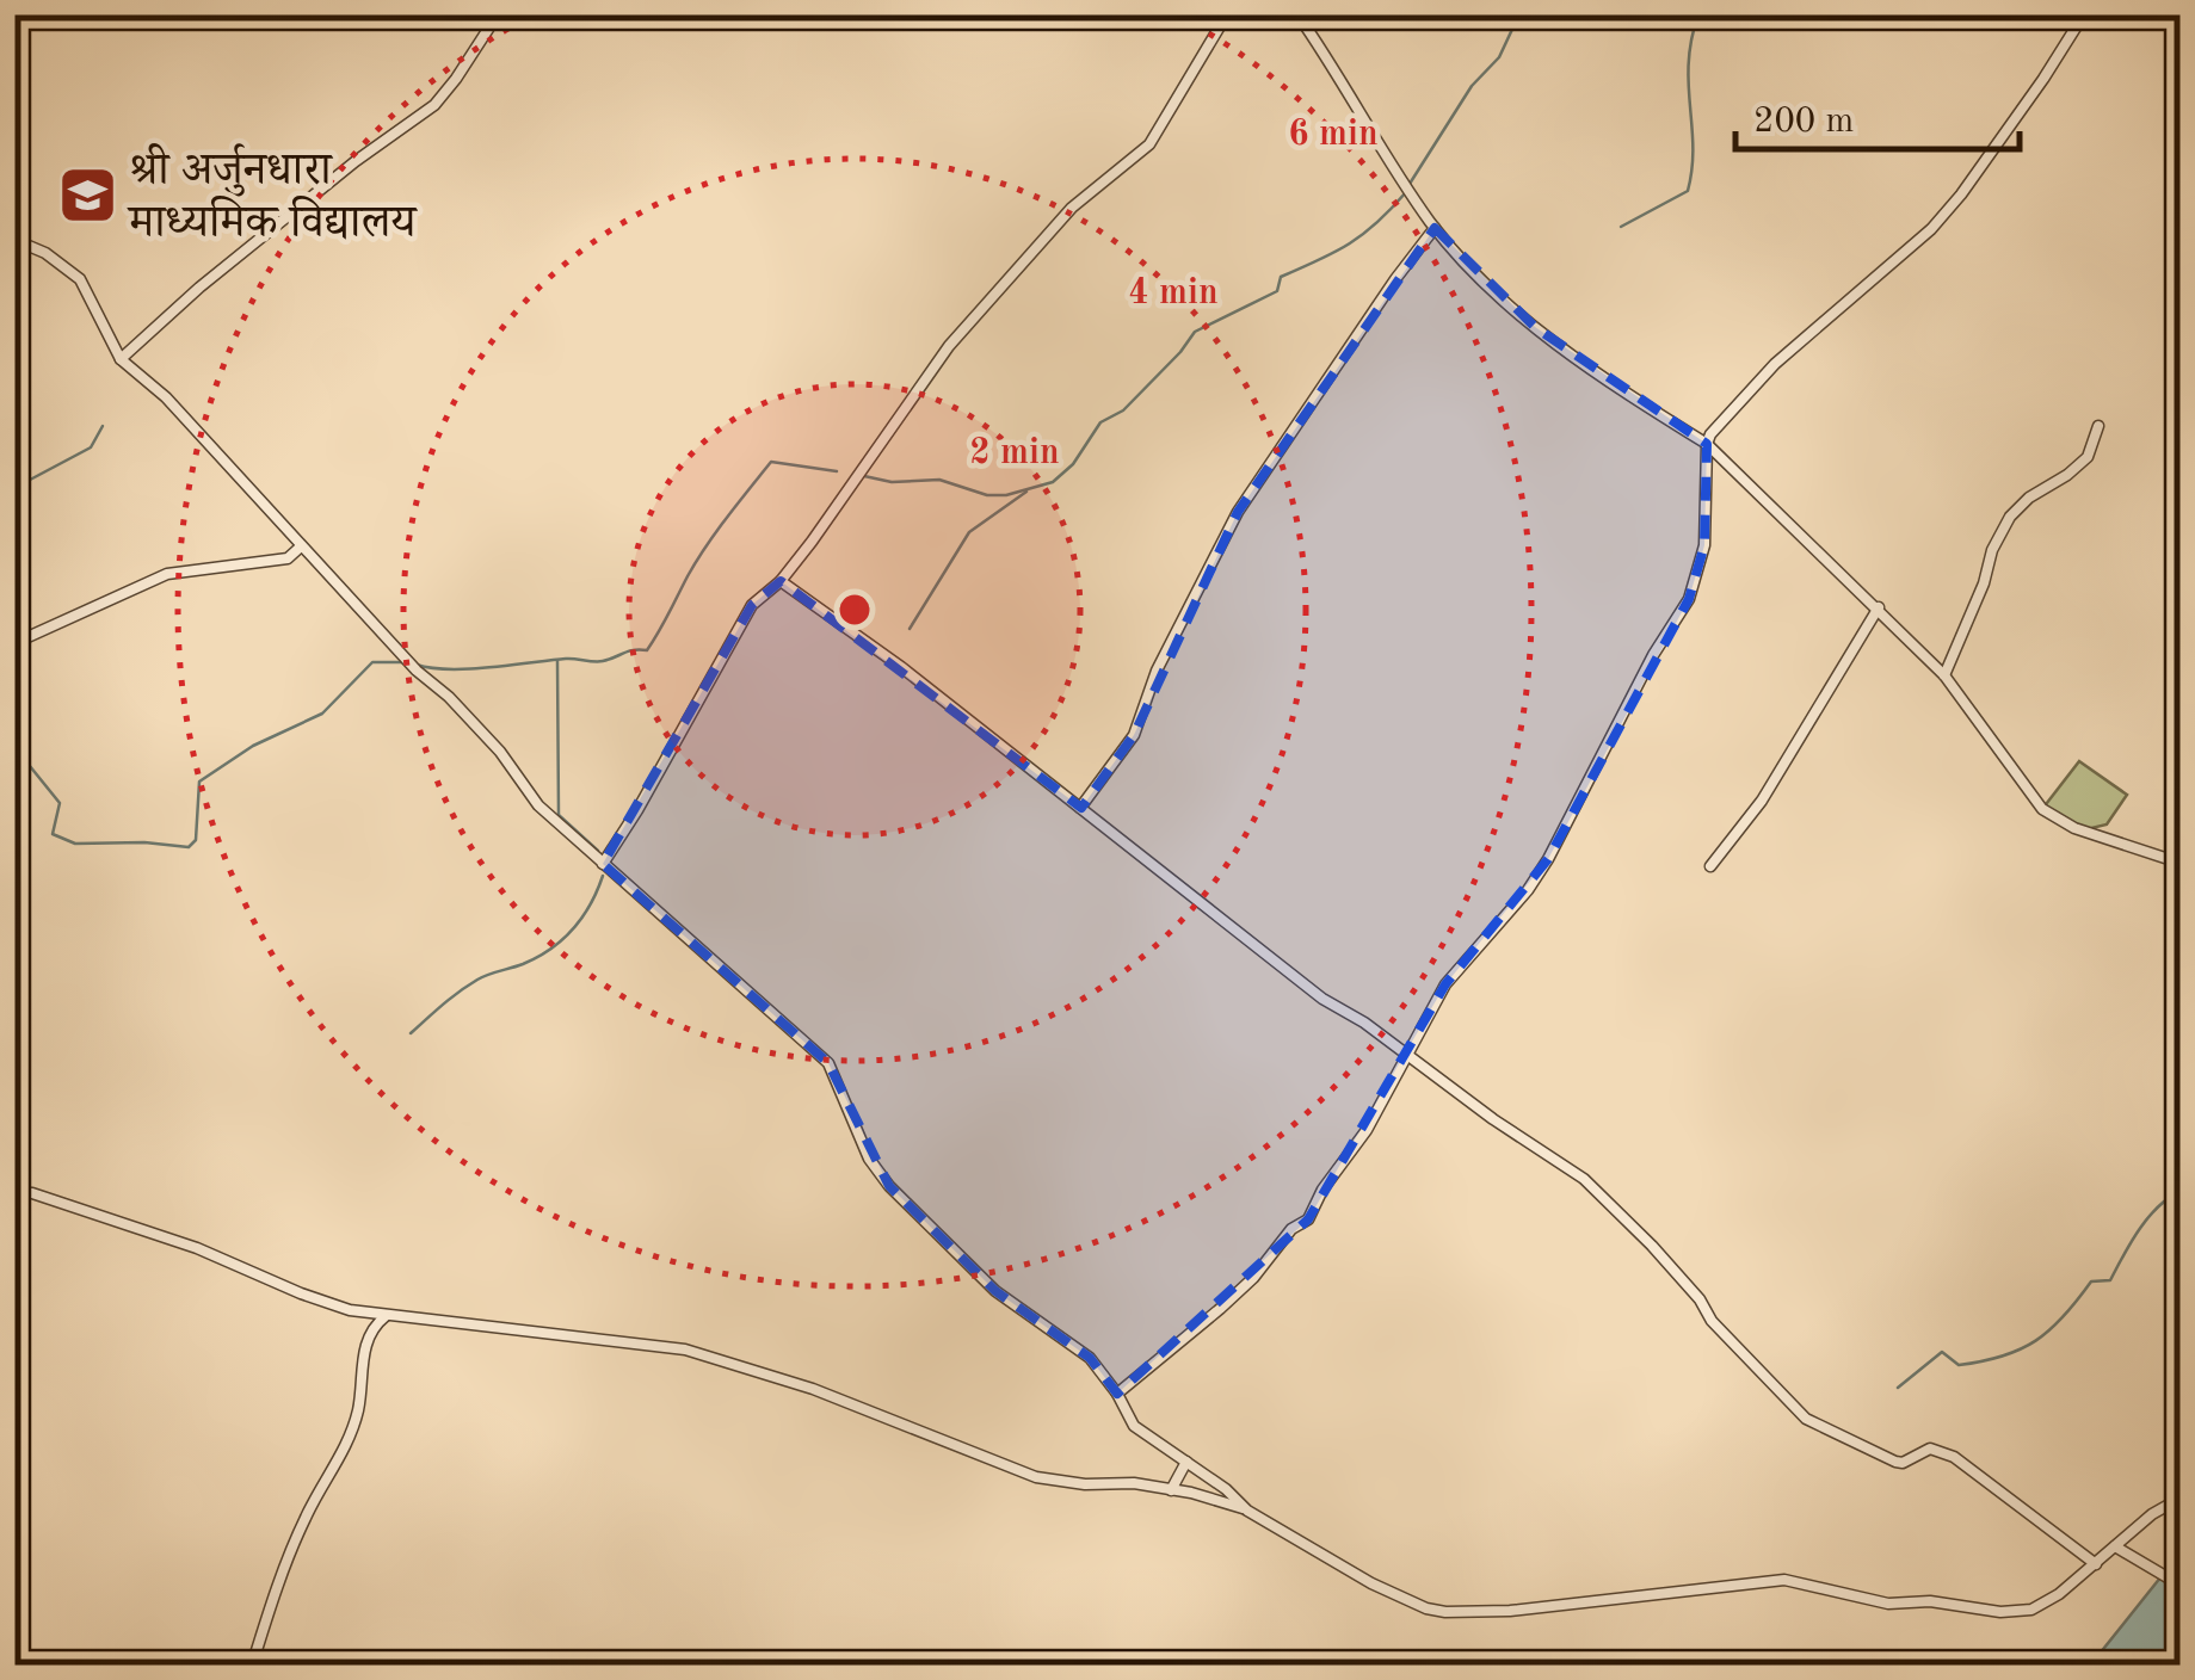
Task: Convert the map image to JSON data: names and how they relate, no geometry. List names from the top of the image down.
{
  "places": {
    "school or university": ["श्री अर्जुनधारा माध्यमिक विद्यालय"]
  },
  "scale_bar": "200 m",
  "rings": ["6 min", "4 min", "2 min"]
}
